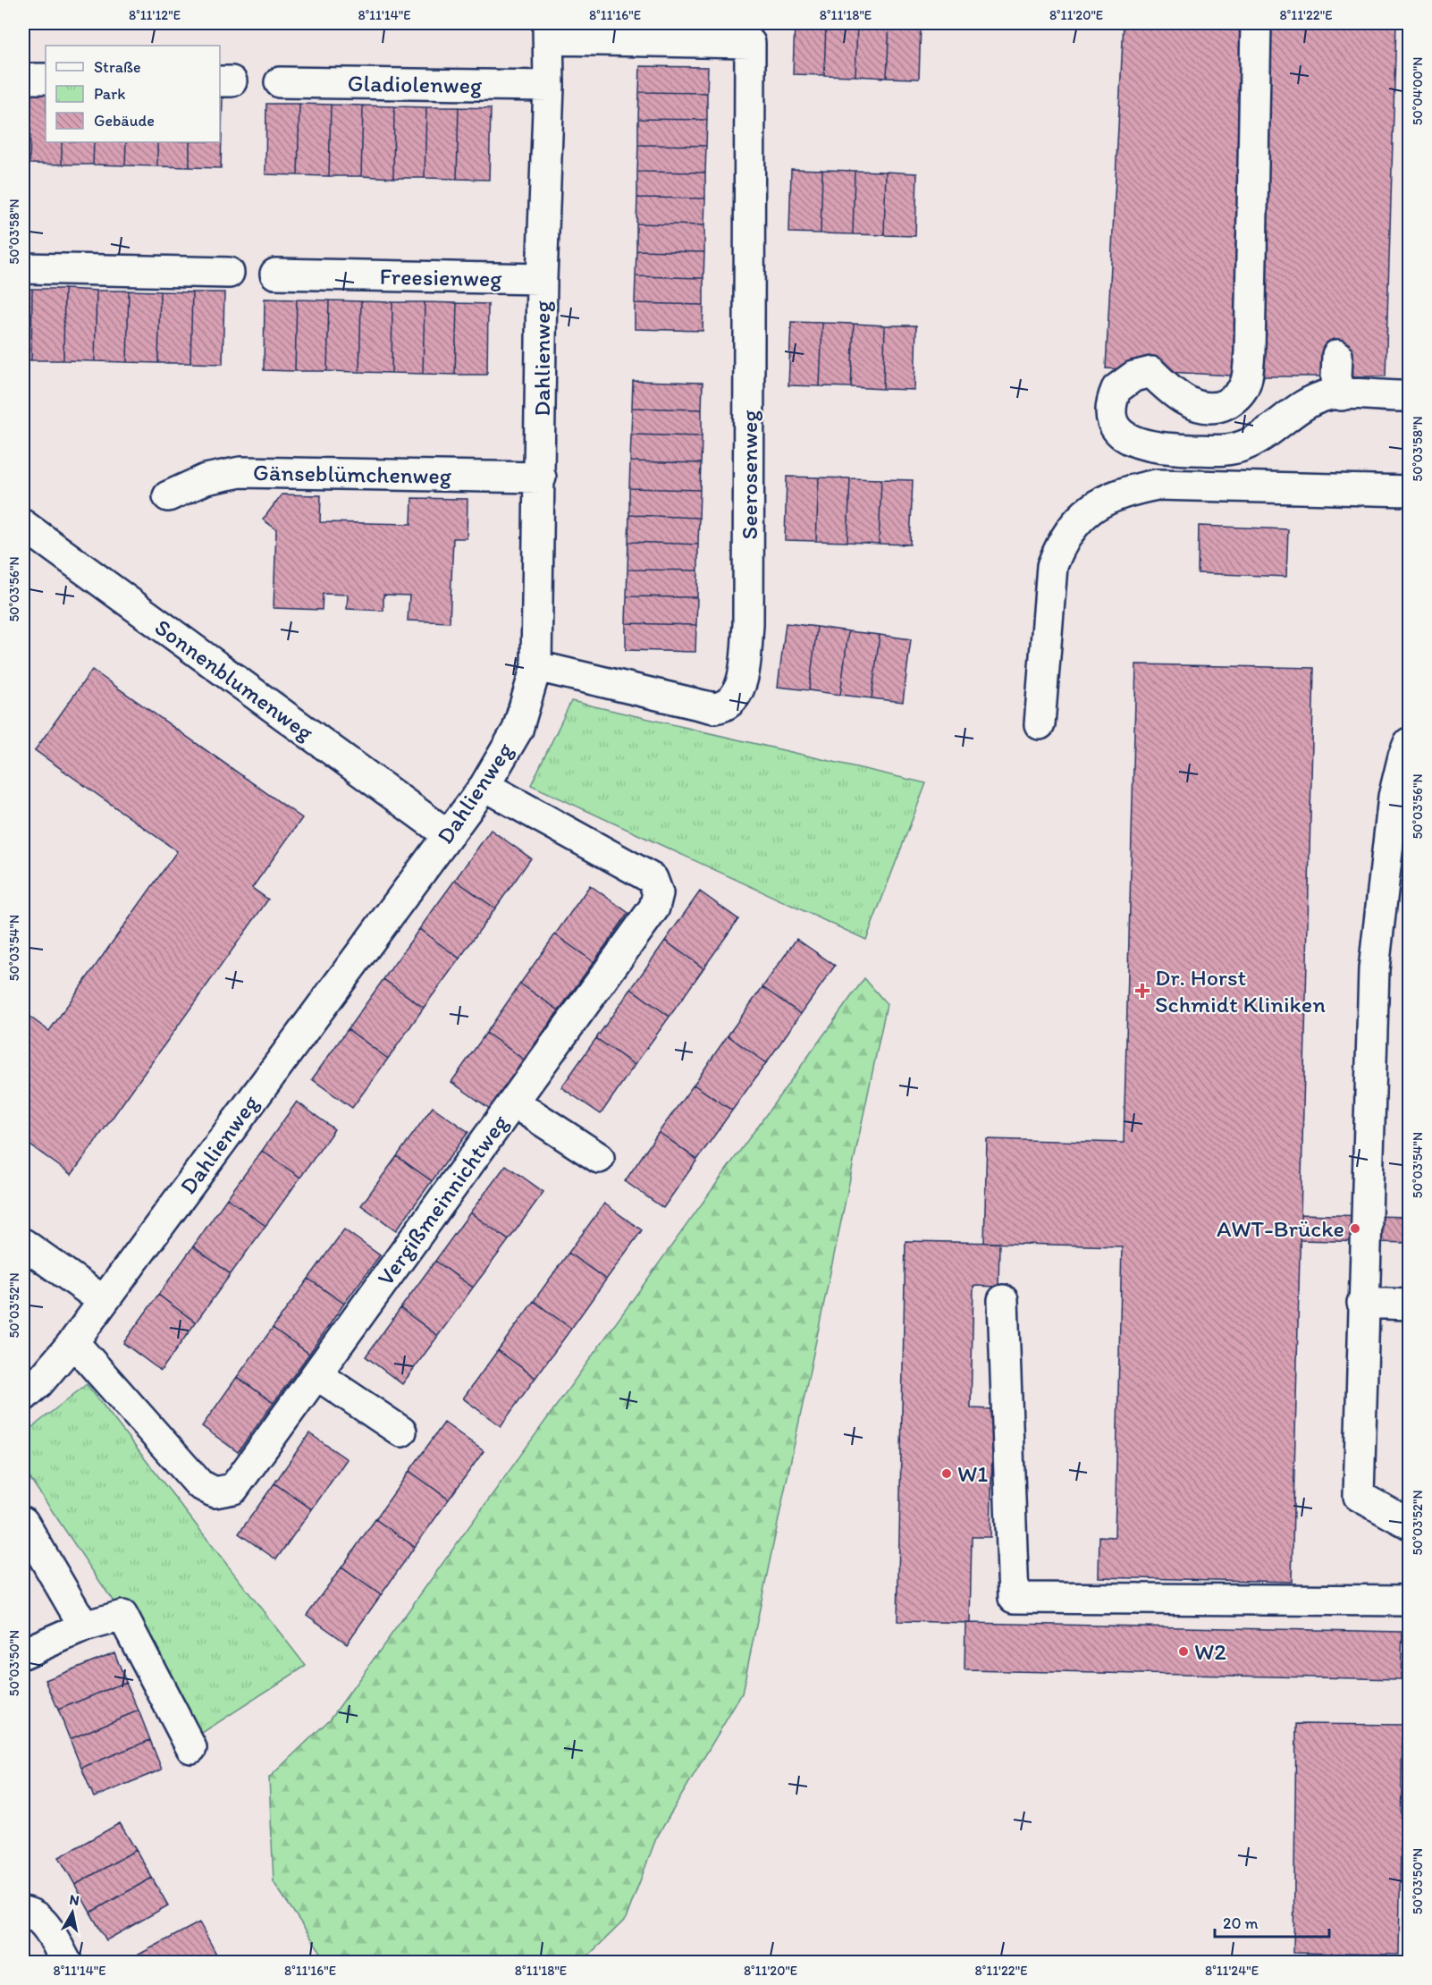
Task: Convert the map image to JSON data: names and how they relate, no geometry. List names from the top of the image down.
{
  "streets": {
    "street": [
      "Gladiolenweg",
      "Freesienweg",
      "Dahlienweg",
      "Gänseblümchenweg",
      "Seerosenweg",
      "Sonnenblumenweg",
      "Vergißmeinnichtweg"
    ]
  },
  "crossings": [
    ["Gladiolenweg", "Dahlienweg"],
    ["Freesienweg", "Dahlienweg"],
    ["Dahlienweg", "Gänseblümchenweg"],
    ["Dahlienweg", "Seerosenweg"],
    ["Dahlienweg", "Sonnenblumenweg"],
    ["Dahlienweg", "Vergißmeinnichtweg"]
  ],
  "places": {
    "health": ["Dr. Horst Schmidt Kliniken"],
    "other": ["AWT-Brücke", "W1", "W2"]
  },
  "legend": ["Straße", "Park", "Gebäude"],
  "scale_bar": "20 m",
  "north": "top",
  "coordinates": [
    "8°11'12\"E",
    "8°11'14\"E",
    "8°11'16\"E",
    "8°11'18\"E",
    "8°11'20\"E",
    "8°11'22\"E",
    "50°04'00\"N",
    "50°03'58\"N",
    "50°03'56\"N",
    "50°03'54\"N",
    "50°03'52\"N",
    "50°03'50\"N",
    "8°11'24\"E"
  ]
}
